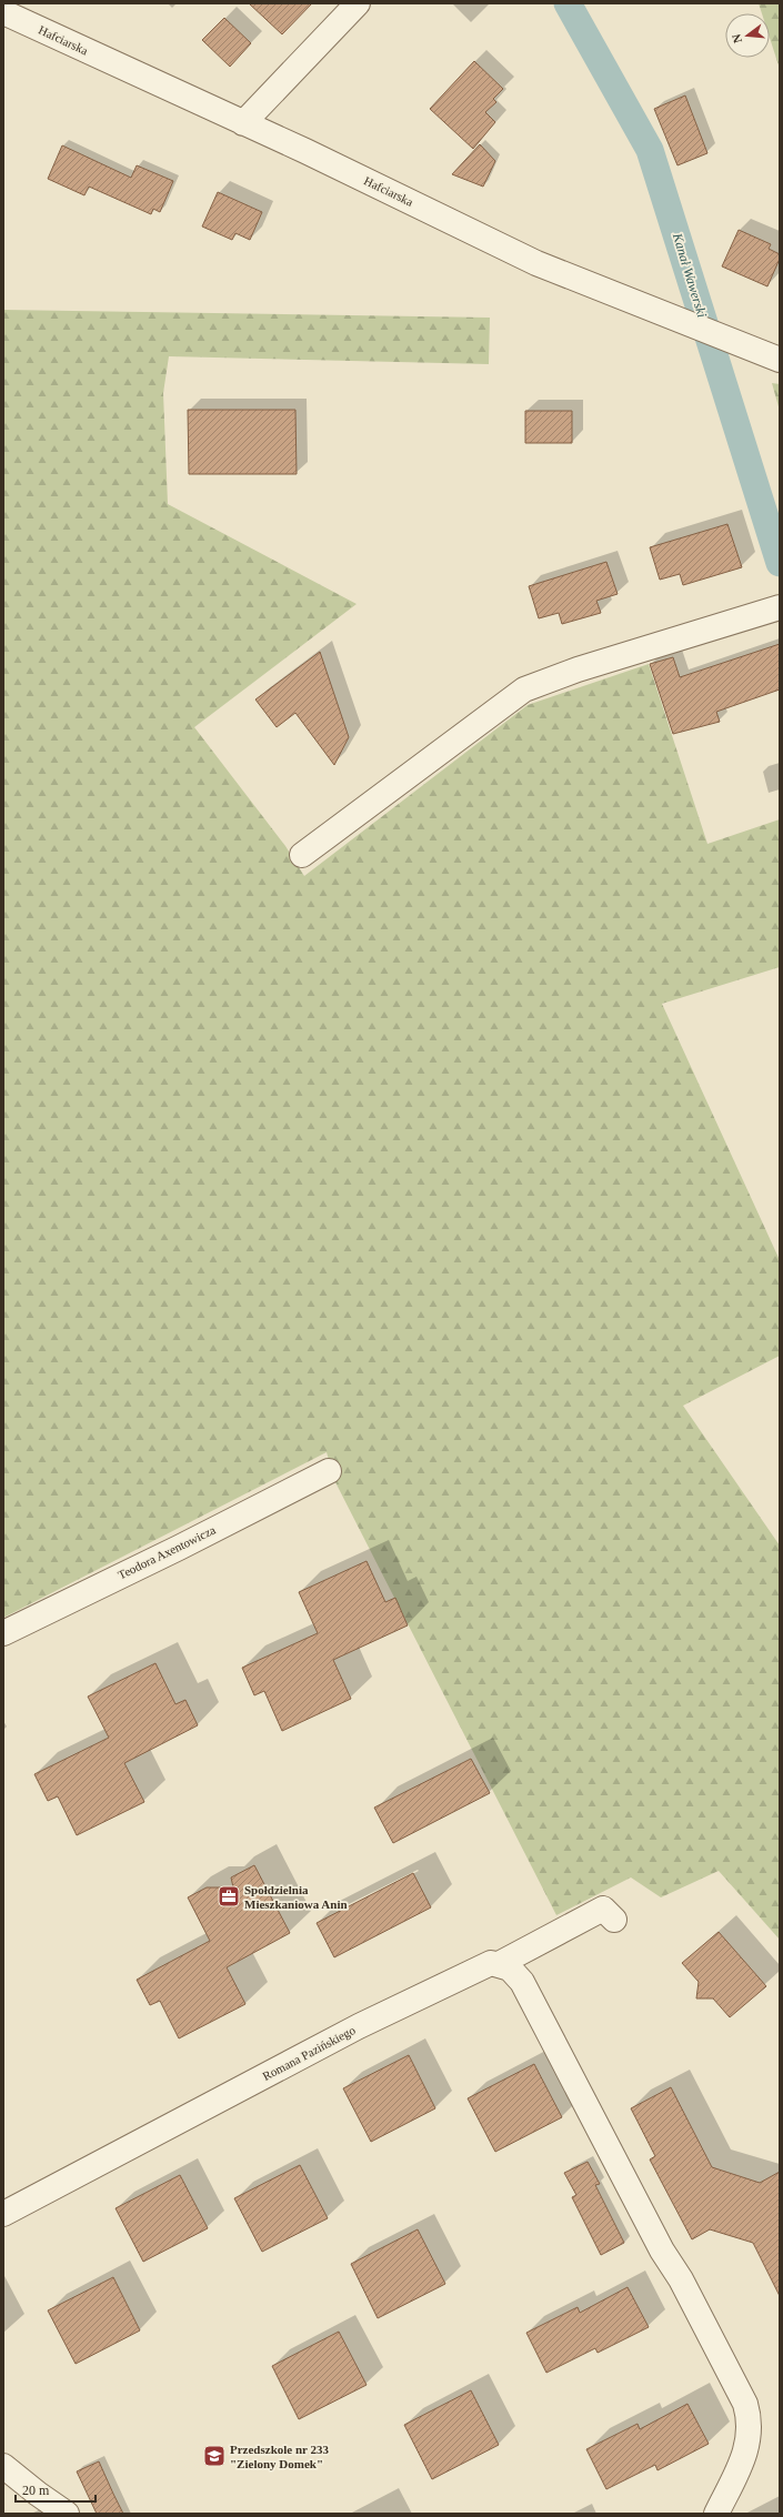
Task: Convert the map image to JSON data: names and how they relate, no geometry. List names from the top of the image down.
{
  "streets": {
    "street": ["Hafciarska", "Teodora Axentowicza", "Romana Pazińskiego"]
  },
  "water": ["Kanał Wawerski"],
  "places": {
    "office": ["Społdzielnia Mieszkaniowa Anin"],
    "school or university": ["Przedszkole nr 233 \"Zielony Domek\""]
  },
  "scale_bar": "20 m",
  "north": "left"
}
